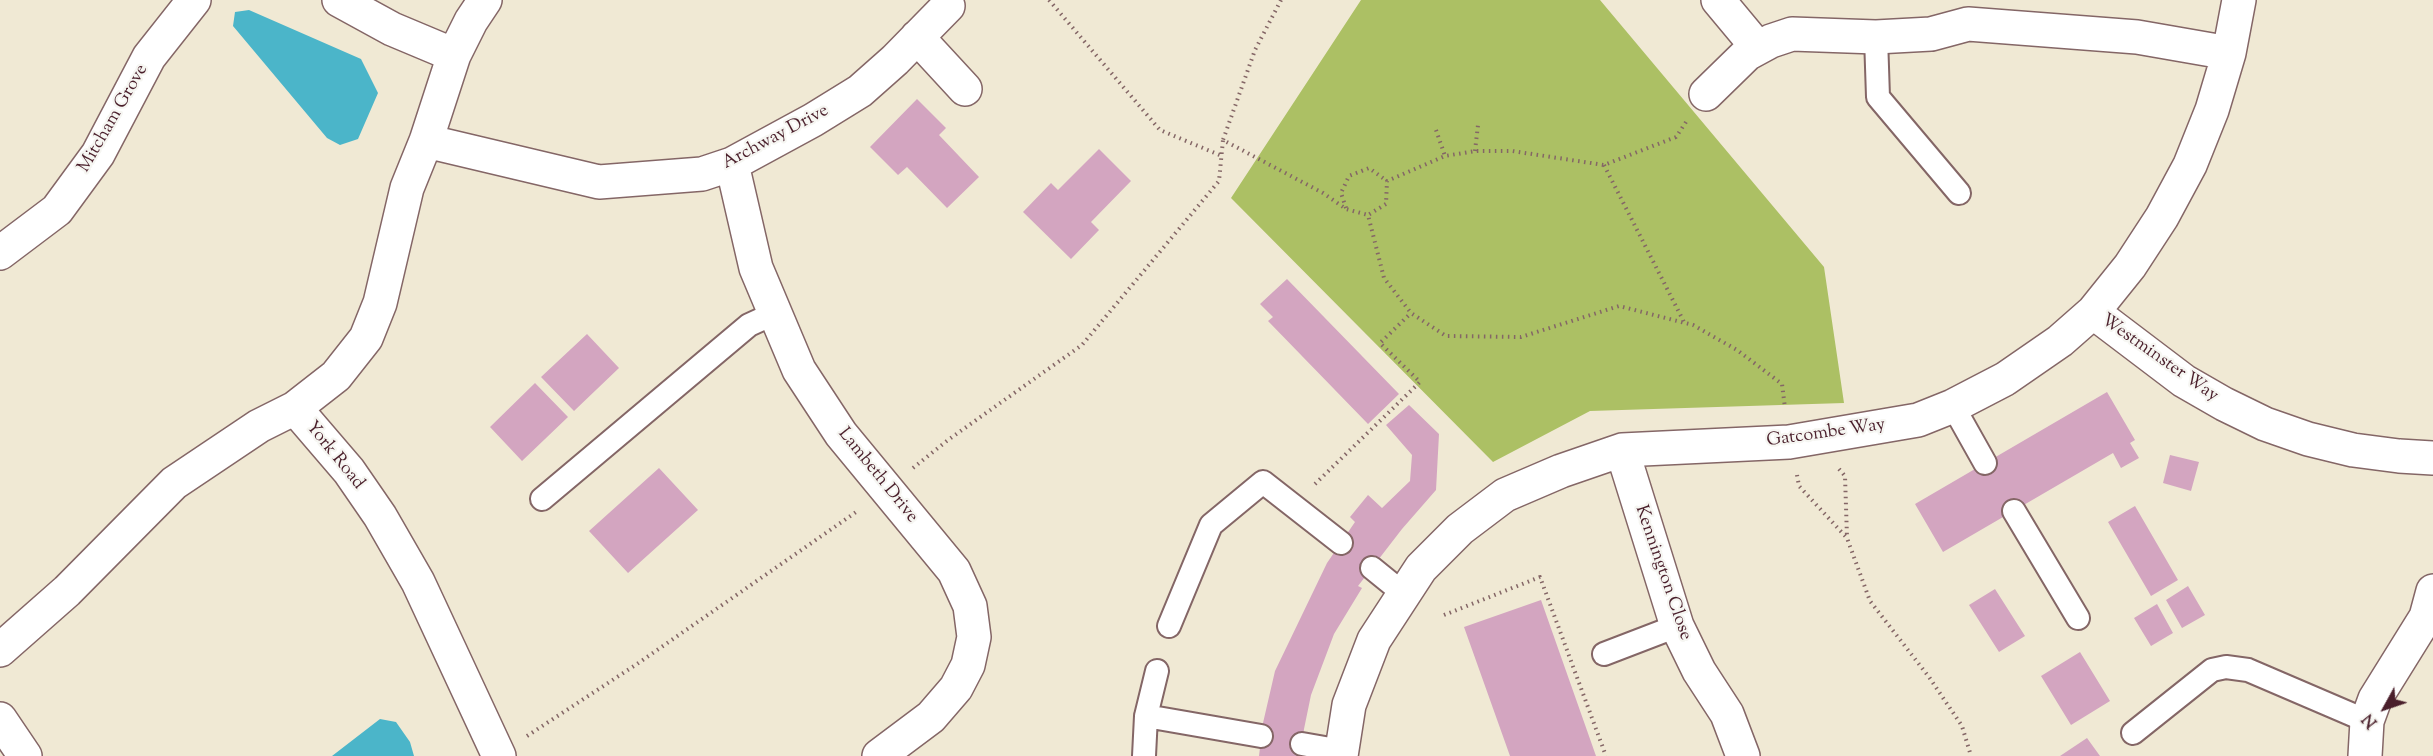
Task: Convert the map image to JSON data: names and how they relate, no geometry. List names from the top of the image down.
{
  "streets": {
    "street": [
      "Mitcham Grove",
      "Archway Drive",
      "Westminster Way",
      "Gatcombe Way",
      "York Road",
      "Lambeth Drive",
      "Kennington Close"
    ]
  },
  "crossings": [
    ["Archway Drive", "York Road"],
    ["Archway Drive", "Lambeth Drive"],
    ["Westminster Way", "Gatcombe Way"],
    ["Gatcombe Way", "Kennington Close"]
  ],
  "north": "bottom left"
}
